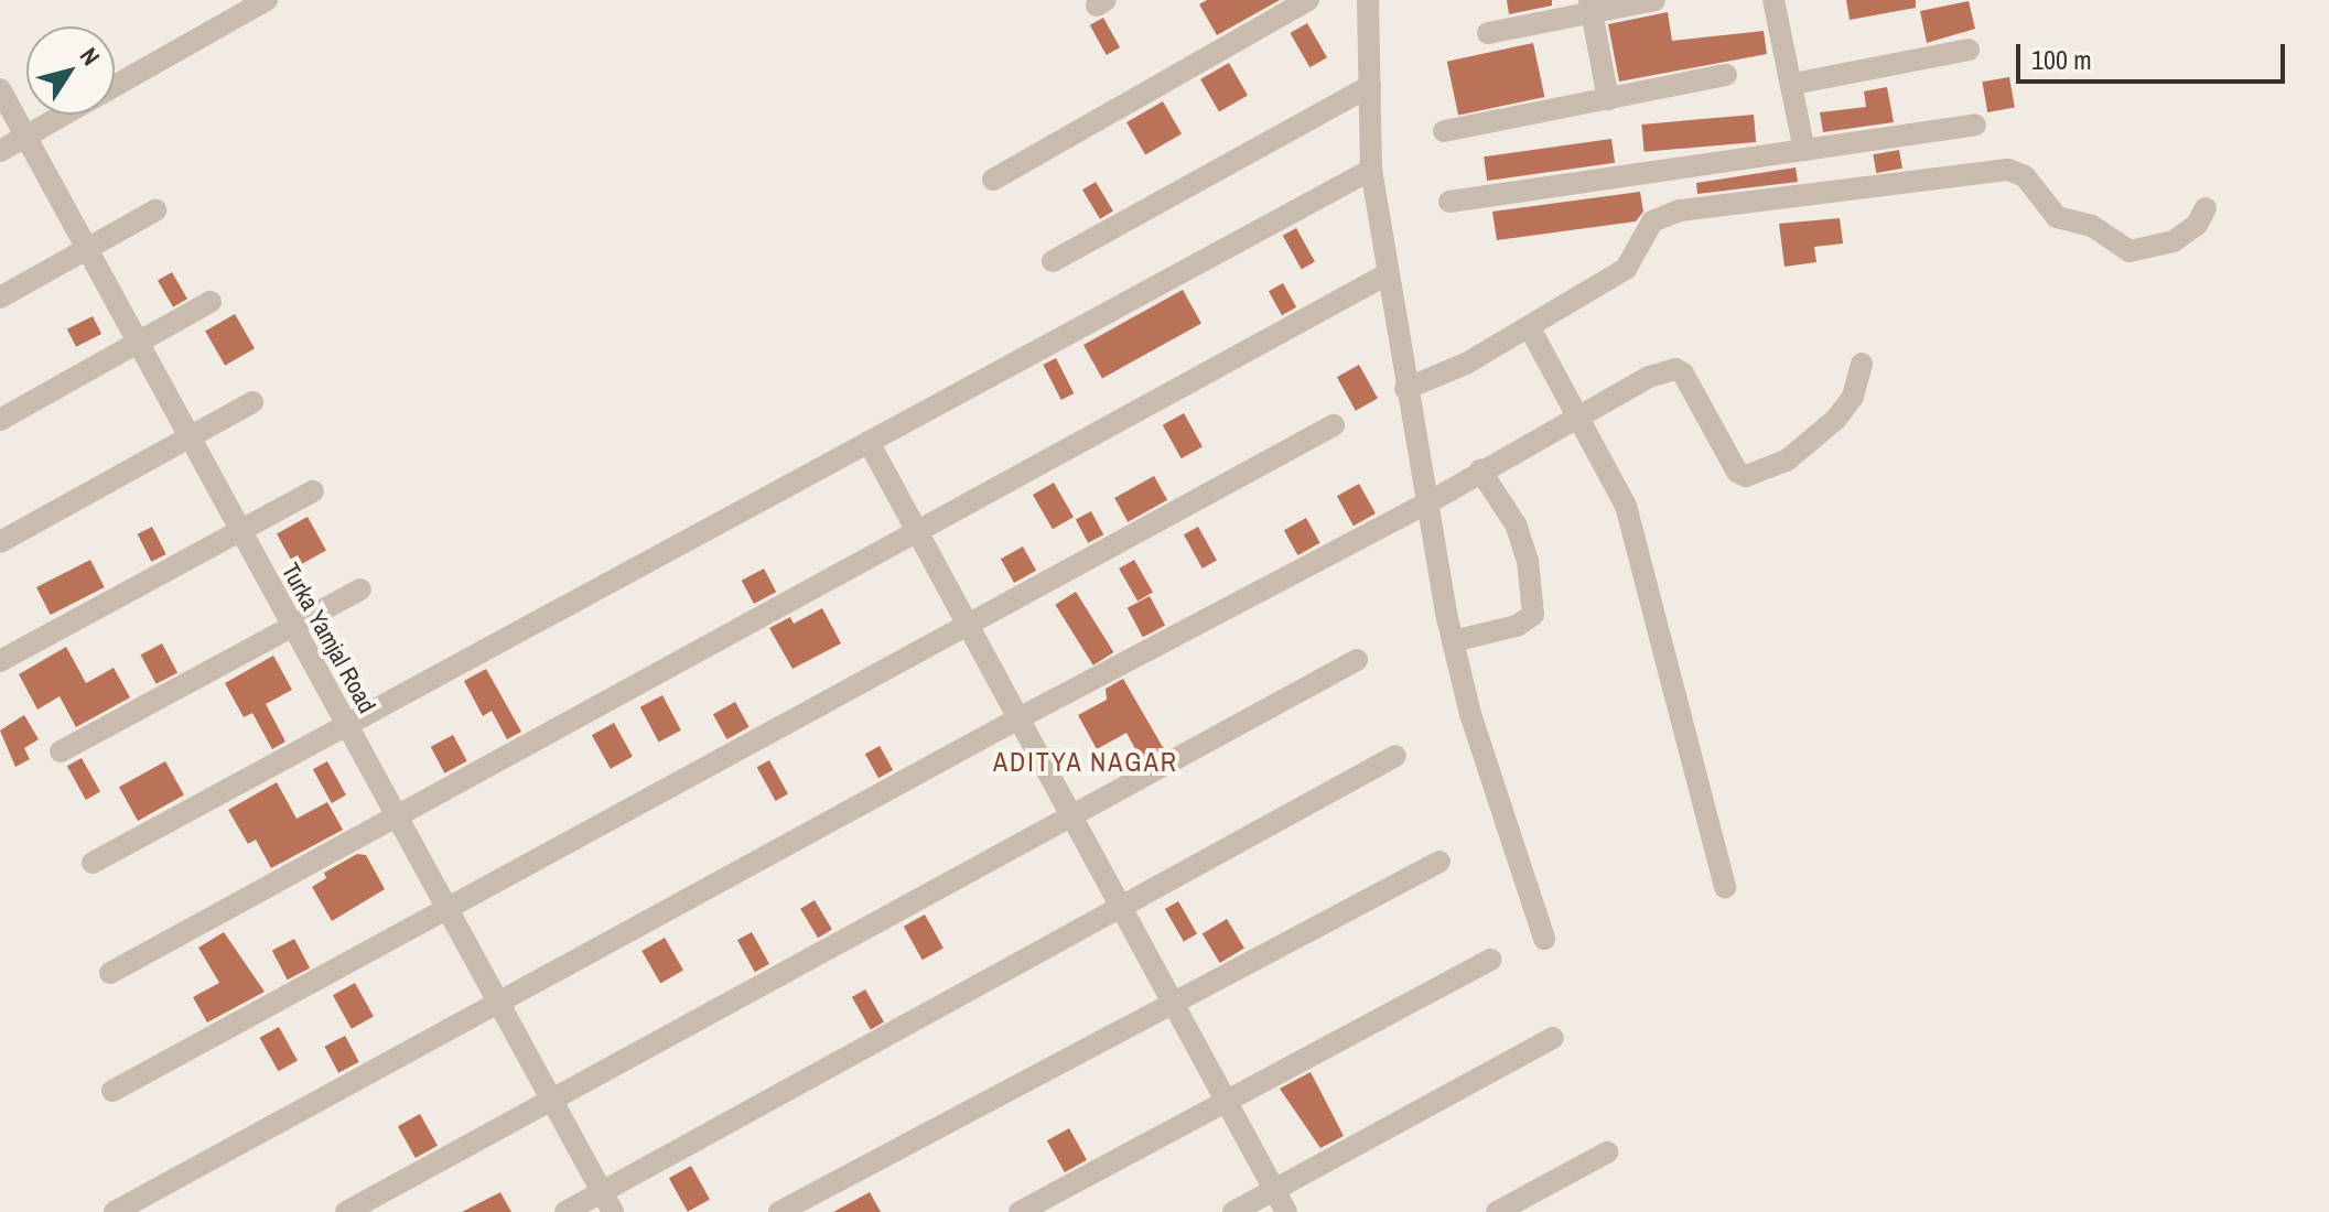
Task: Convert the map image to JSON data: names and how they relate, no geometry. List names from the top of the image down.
{
  "streets": {
    "street": ["Turka Yamjal Road"]
  },
  "districts": ["ADITYA NAGAR"],
  "scale_bar": "100 m",
  "north": "top right"
}
